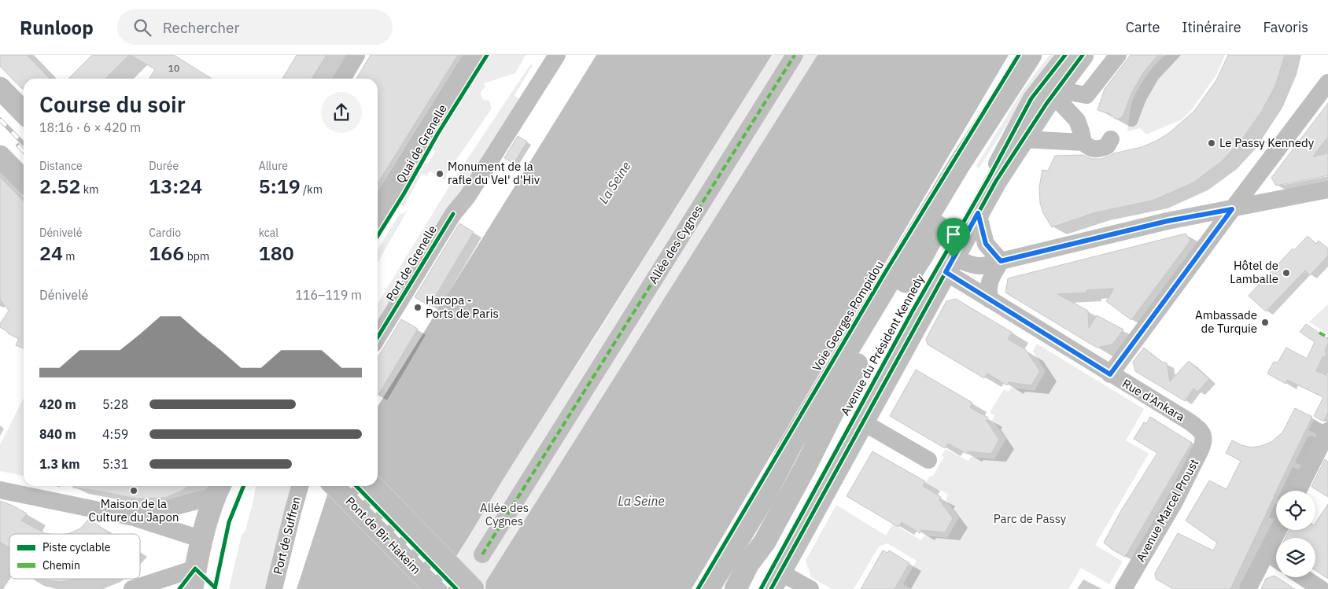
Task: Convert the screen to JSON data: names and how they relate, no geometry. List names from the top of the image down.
{
  "streets": {
    "main road": [
      "Quai de Grenelle",
      "Voie Georges Pompidou",
      "Avenue du Président Kennedy",
      "Pont de Bir Hakeim"
    ],
    "street": [
      "Allée des Cygnes",
      "Port de Grenelle",
      "Rue d'Ankara",
      "Avenue Marcel Proust",
      "Port de Suffren"
    ]
  },
  "crossings": [
    ["Avenue du Président Kennedy", "Rue d'Ankara"],
    ["Rue d'Ankara", "Avenue Marcel Proust"]
  ],
  "water": ["La Seine"],
  "parks": ["Allée des Cygnes", "Parc de Passy"],
  "places": [
    "Le Passy Kennedy",
    "Monument de la rafle du Vel' d'Hiv",
    "Hôtel de Lamballe",
    "Haropa - Ports de Paris",
    "Ambassade de Turquie",
    "Maison de la Culture du Japon"
  ],
  "house_numbers": ["10"],
  "legend": ["Piste cyclable", "Chemin"],
  "page": {
    "header": "Runloop",
    "search": "Rechercher",
    "nav": ["Carte", "Itinéraire", "Favoris"],
    "heading": ["Course du soir", "18:16 · 6 × 420 m"],
    "stats": [
      ["Distance", "2.52 km"],
      ["Durée", "13:24"],
      ["Allure", "5:19 /km"],
      ["Dénivelé", "24 m"],
      ["Cardio", "166 bpm"],
      ["kcal", "180"]
    ],
    "chart": ["Dénivelé", "116–119 m"],
    "list": [
      {
        "name": "420 m",
        "note": "5:28"
      },
      {
        "name": "840 m",
        "note": "4:59"
      },
      {
        "name": "1.3 km",
        "note": "5:31"
      }
    ]
  }
}
